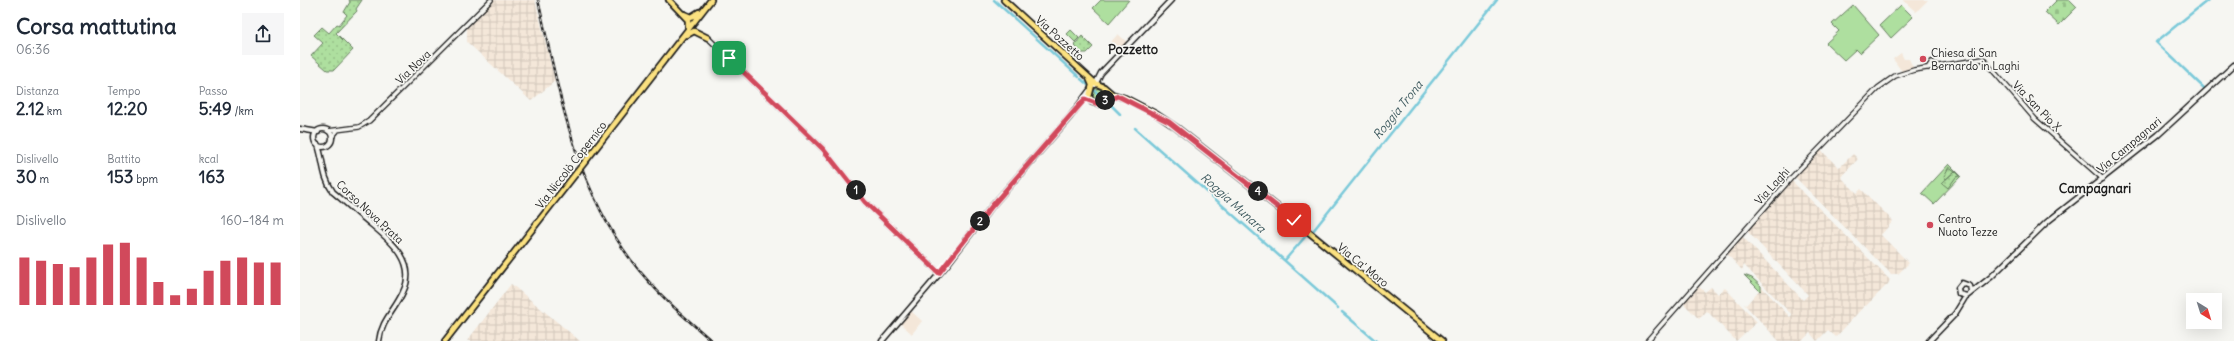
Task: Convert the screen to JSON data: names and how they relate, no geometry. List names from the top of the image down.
{
  "streets": {
    "main road": [
      "Via Pozzetto",
      "Via Nova",
      "Via Campagnari",
      "Via Niccolò Copernico",
      "Corso Nova Prata",
      "Via Ca' Moro"
    ],
    "street": ["Via San Pio X", "Via Laghi"]
  },
  "crossings": [
    ["Via Pozzetto", "Via Ca' Moro"],
    ["Via Nova", "Corso Nova Prata"],
    ["Via San Pio X", "Via Campagnari"],
    ["Via San Pio X", "Via Laghi"]
  ],
  "districts": ["Pozzetto", "Campagnari"],
  "water": ["Roggia Trona", "Roggia Munara"],
  "places": ["Chiesa di San Bernardo in Laghi", "Centro Nuoto Tezze"],
  "north": "bottom right",
  "page": {
    "heading": ["Corsa mattutina", "06:36"],
    "stats": [
      ["Distanza", "2.12 km"],
      ["Tempo", "12:20"],
      ["Passo", "5:49 /km"],
      ["Dislivello", "30 m"],
      ["Battito", "153 bpm"],
      ["kcal", "163"]
    ],
    "pins": [
      "3",
      "1",
      "4",
      "2"
    ],
    "chart": ["Dislivello", "160–184 m"]
  }
}
